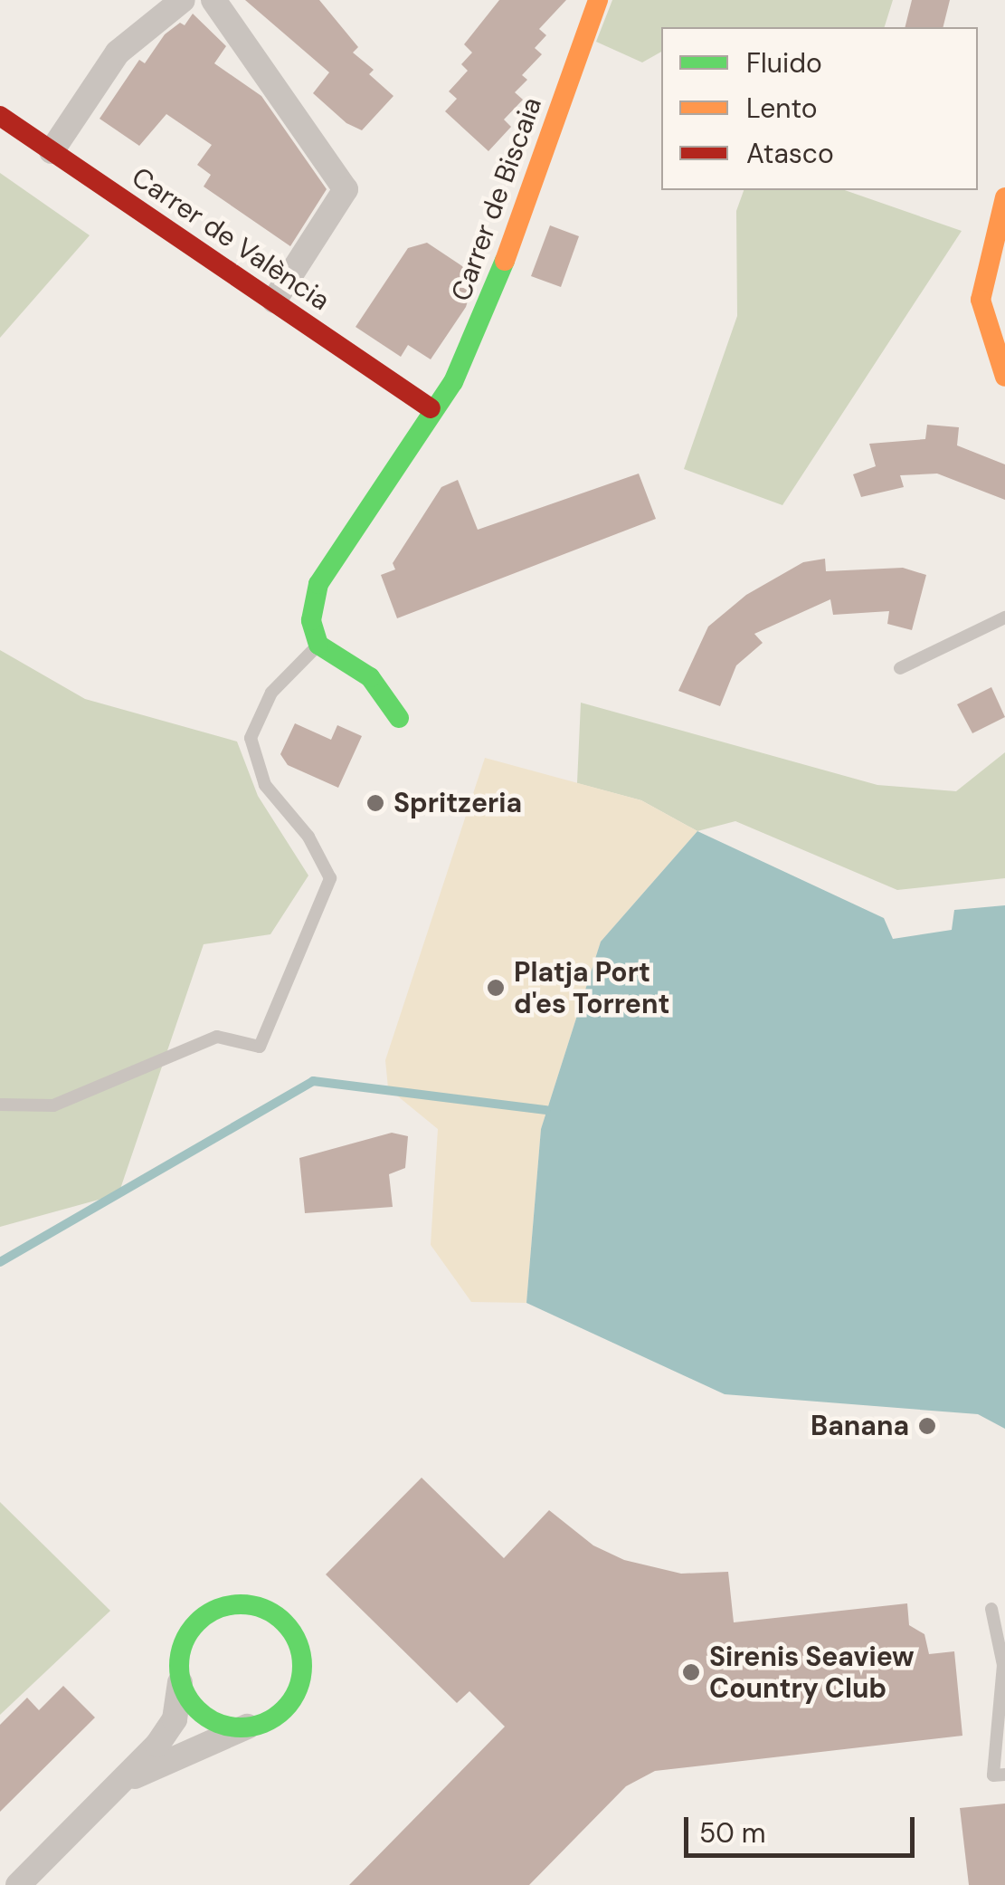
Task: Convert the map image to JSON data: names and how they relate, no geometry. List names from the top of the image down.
{
  "streets": {
    "street": ["Carrer de Biscaia", "Carrer de València"]
  },
  "crossings": [
    ["Carrer de Biscaia", "Carrer de València"]
  ],
  "places": [
    "Spritzeria",
    "Platja Port d'es Torrent",
    "Banana",
    "Sirenis Seaview Country Club"
  ],
  "legend": ["Fluido", "Lento", "Atasco"],
  "scale_bar": "50 m"
}
